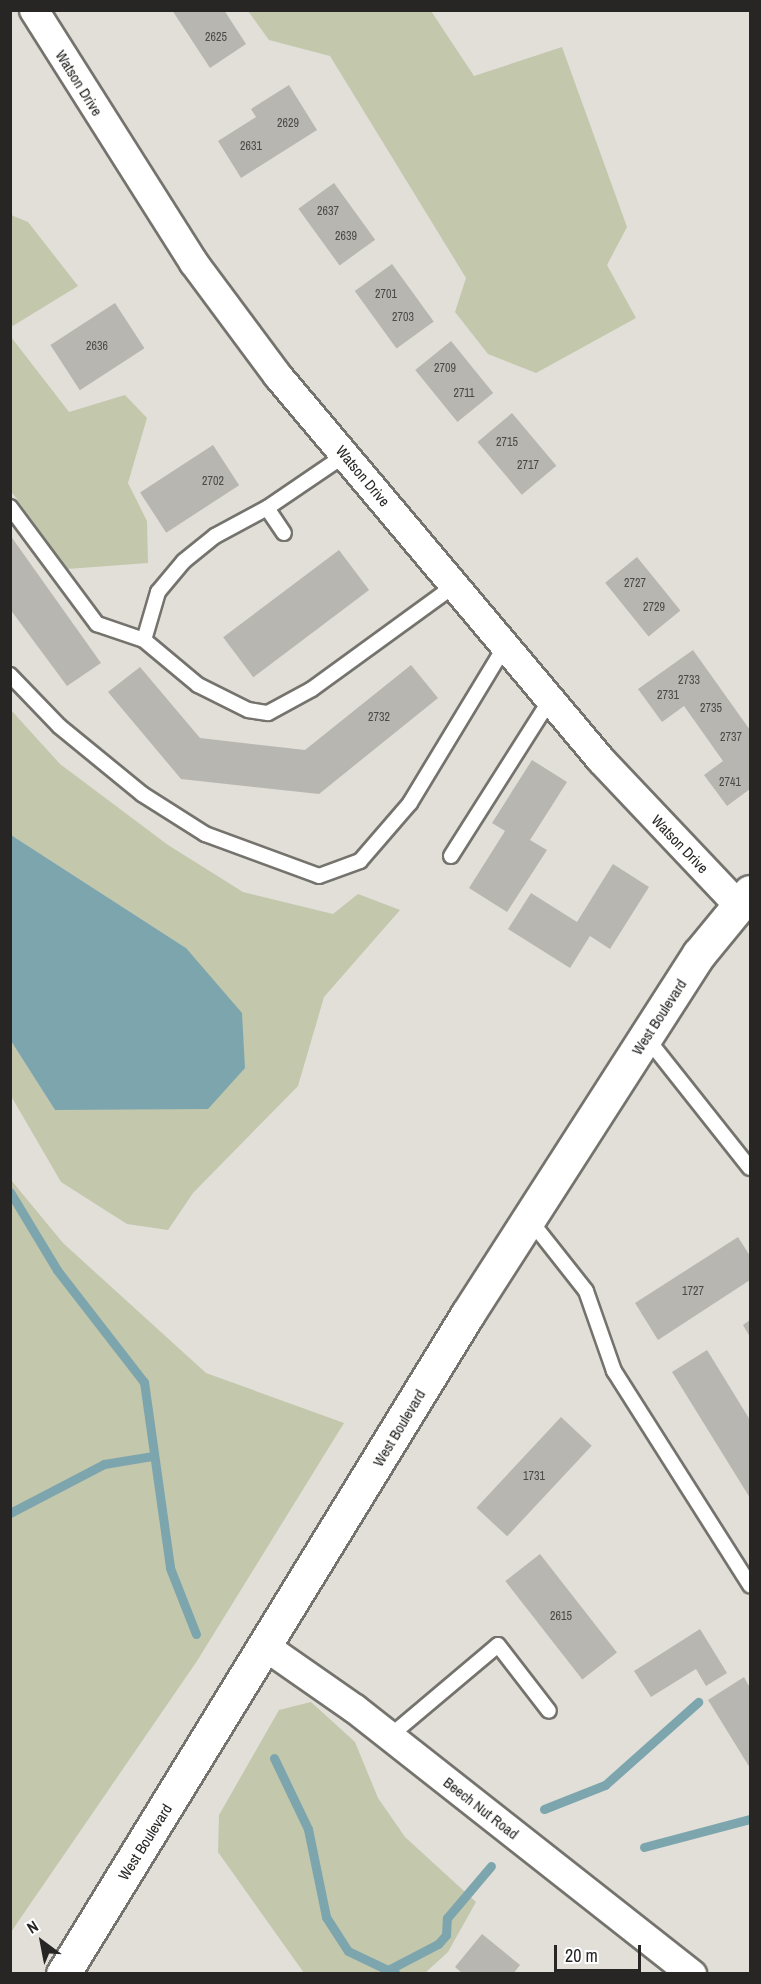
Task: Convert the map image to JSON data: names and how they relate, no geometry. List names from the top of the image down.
{
  "streets": {
    "main road": ["West Boulevard"],
    "street": ["Watson Drive", "Beech Nut Road"]
  },
  "crossings": [
    ["Watson Drive", "West Boulevard"],
    ["West Boulevard", "Beech Nut Road"]
  ],
  "house_numbers": [
    "2625",
    "2629",
    "2631",
    "2637",
    "2639",
    "2701",
    "2703",
    "2636",
    "2709",
    "2711",
    "2715",
    "2717",
    "2702",
    "2727",
    "2729",
    "2733",
    "2731",
    "2735",
    "2732",
    "2737",
    "2741",
    "1727",
    "1731",
    "2615"
  ],
  "scale_bar": "20 m",
  "north": "top left"
}
